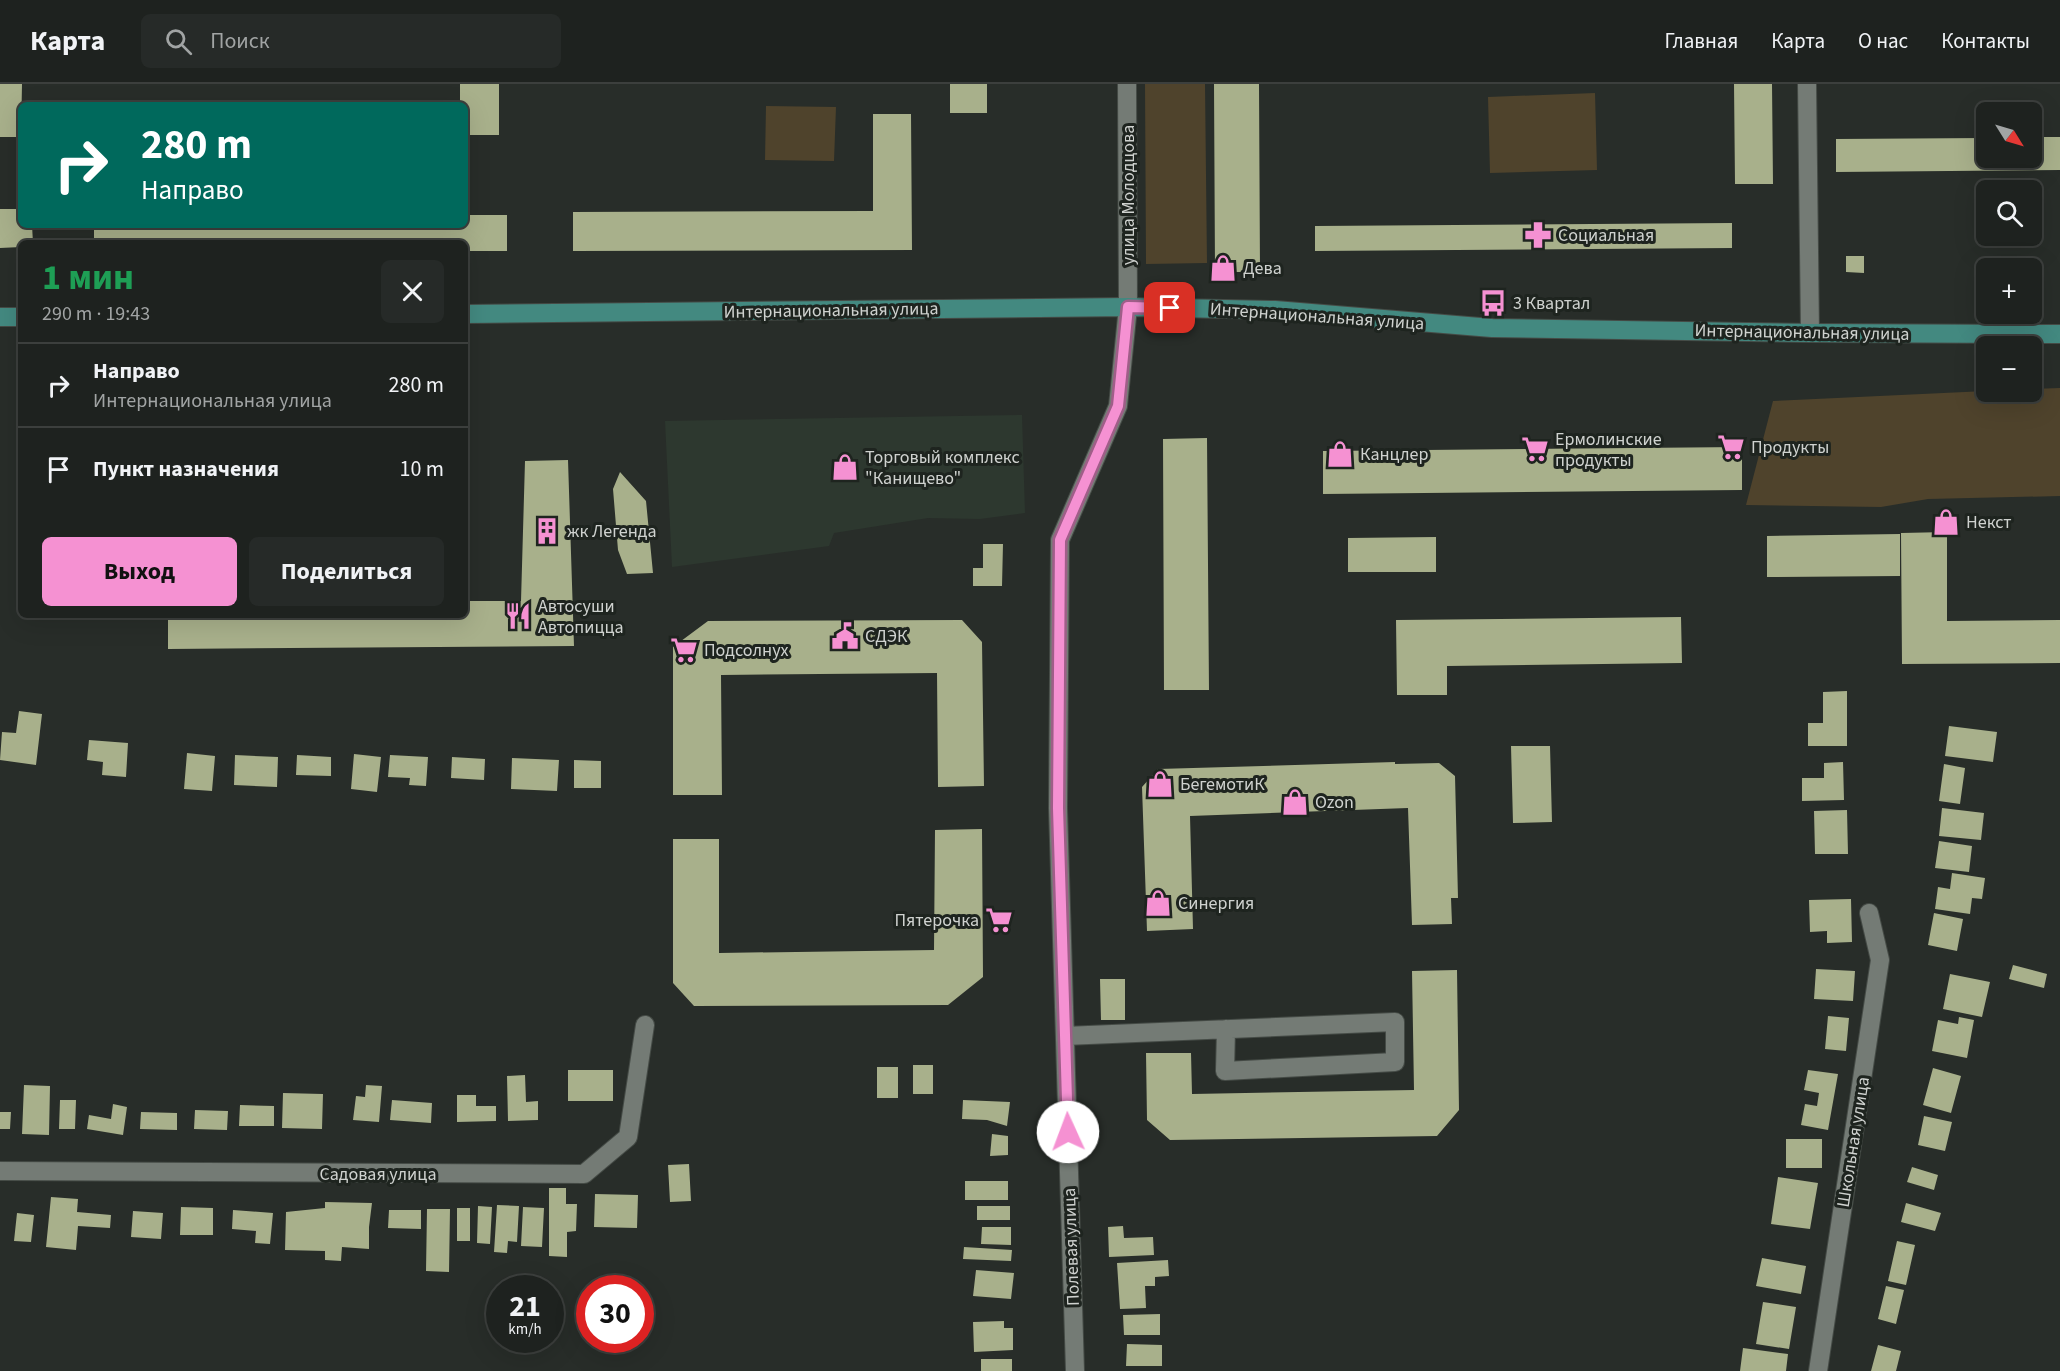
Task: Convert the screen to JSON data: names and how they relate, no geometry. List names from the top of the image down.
{
  "streets": {
    "main road": ["Интернациональная улица"],
    "street": [
      "улица Молодцова",
      "Школьная улица",
      "Садовая улица",
      "Полевая улица"
    ]
  },
  "crossings": [
    ["улица Молодцова", "Интернациональная улица"],
    ["улица Молодцова", "Полевая улица"],
    ["Интернациональная улица", "Полевая улица"]
  ],
  "places": {
    "pharmacy": ["Социальная"],
    "shop": [
      "Дева",
      "Канцлер",
      "Торговый комплекс \"Канищево\"",
      "Некст",
      "БегемотиК",
      "Ozon",
      "Синергия"
    ],
    "bus stop": ["3 Квартал"],
    "supermarket": [
      "Продукты",
      "Ермолинские продукты",
      "Подсолнух",
      "Пятерочка"
    ],
    "building": ["жк Легенда"],
    "restaurant": ["Автосуши Автопицца"],
    "public building": ["СДЭК"]
  },
  "north": "bottom right",
  "page": {
    "header": "Карта",
    "search": "Поиск",
    "nav": [
      "Главная",
      "Карта",
      "О нас",
      "Контакты"
    ],
    "map_buttons": ["+", "−"],
    "turn": ["280 m", "Направо"],
    "heading": ["1 мин", "290 m · 19:43"],
    "list": [
      {
        "name": "Направо",
        "note": "Интернациональная улица",
        "value": "280 m"
      },
      {
        "name": "Пункт назначения",
        "value": "10 m"
      }
    ],
    "buttons": ["Выход", "Поделиться"],
    "speed": "21 km/h",
    "limit": "30"
  }
}
